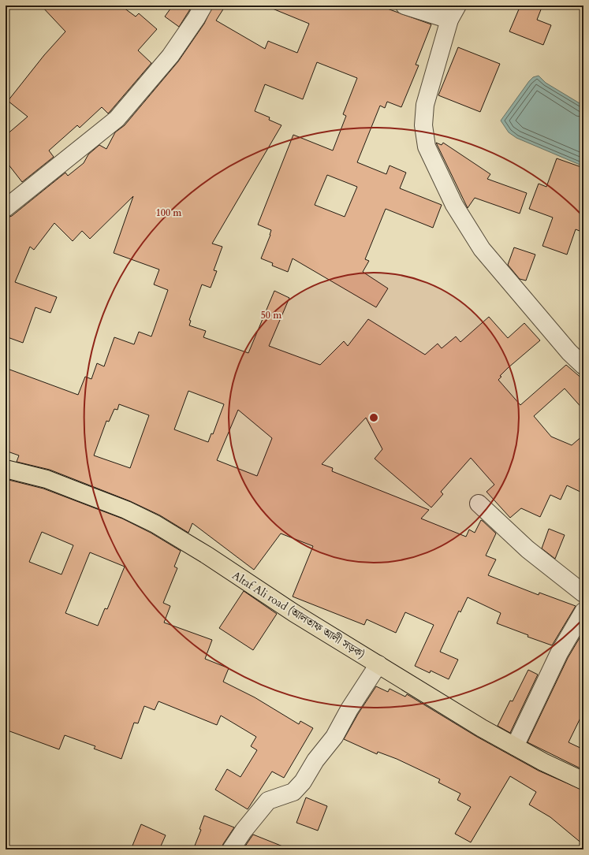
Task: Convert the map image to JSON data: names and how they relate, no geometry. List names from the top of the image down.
{
  "streets": {
    "main road": ["Altaf Ali road (আলতাফ আলী সড়ক)"]
  },
  "rings": ["100 m", "50 m"]
}
